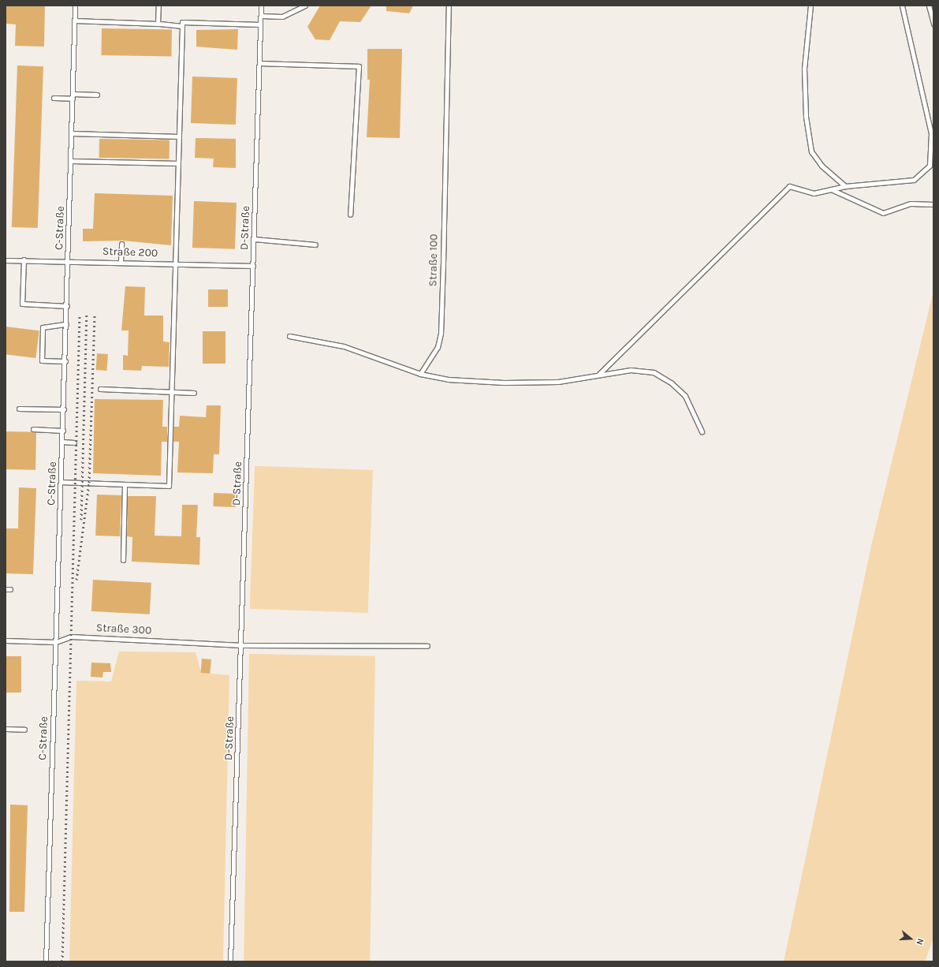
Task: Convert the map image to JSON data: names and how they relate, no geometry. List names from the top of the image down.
{
  "streets": {
    "lane": [
      "C-Straße",
      "D-Straße",
      "Straße 200",
      "Straße 100",
      "Straße 300"
    ]
  },
  "crossings": [
    ["C-Straße", "Straße 200"],
    ["C-Straße", "Straße 300"],
    ["D-Straße", "Straße 200"],
    ["D-Straße", "Straße 300"]
  ],
  "north": "right"
}
